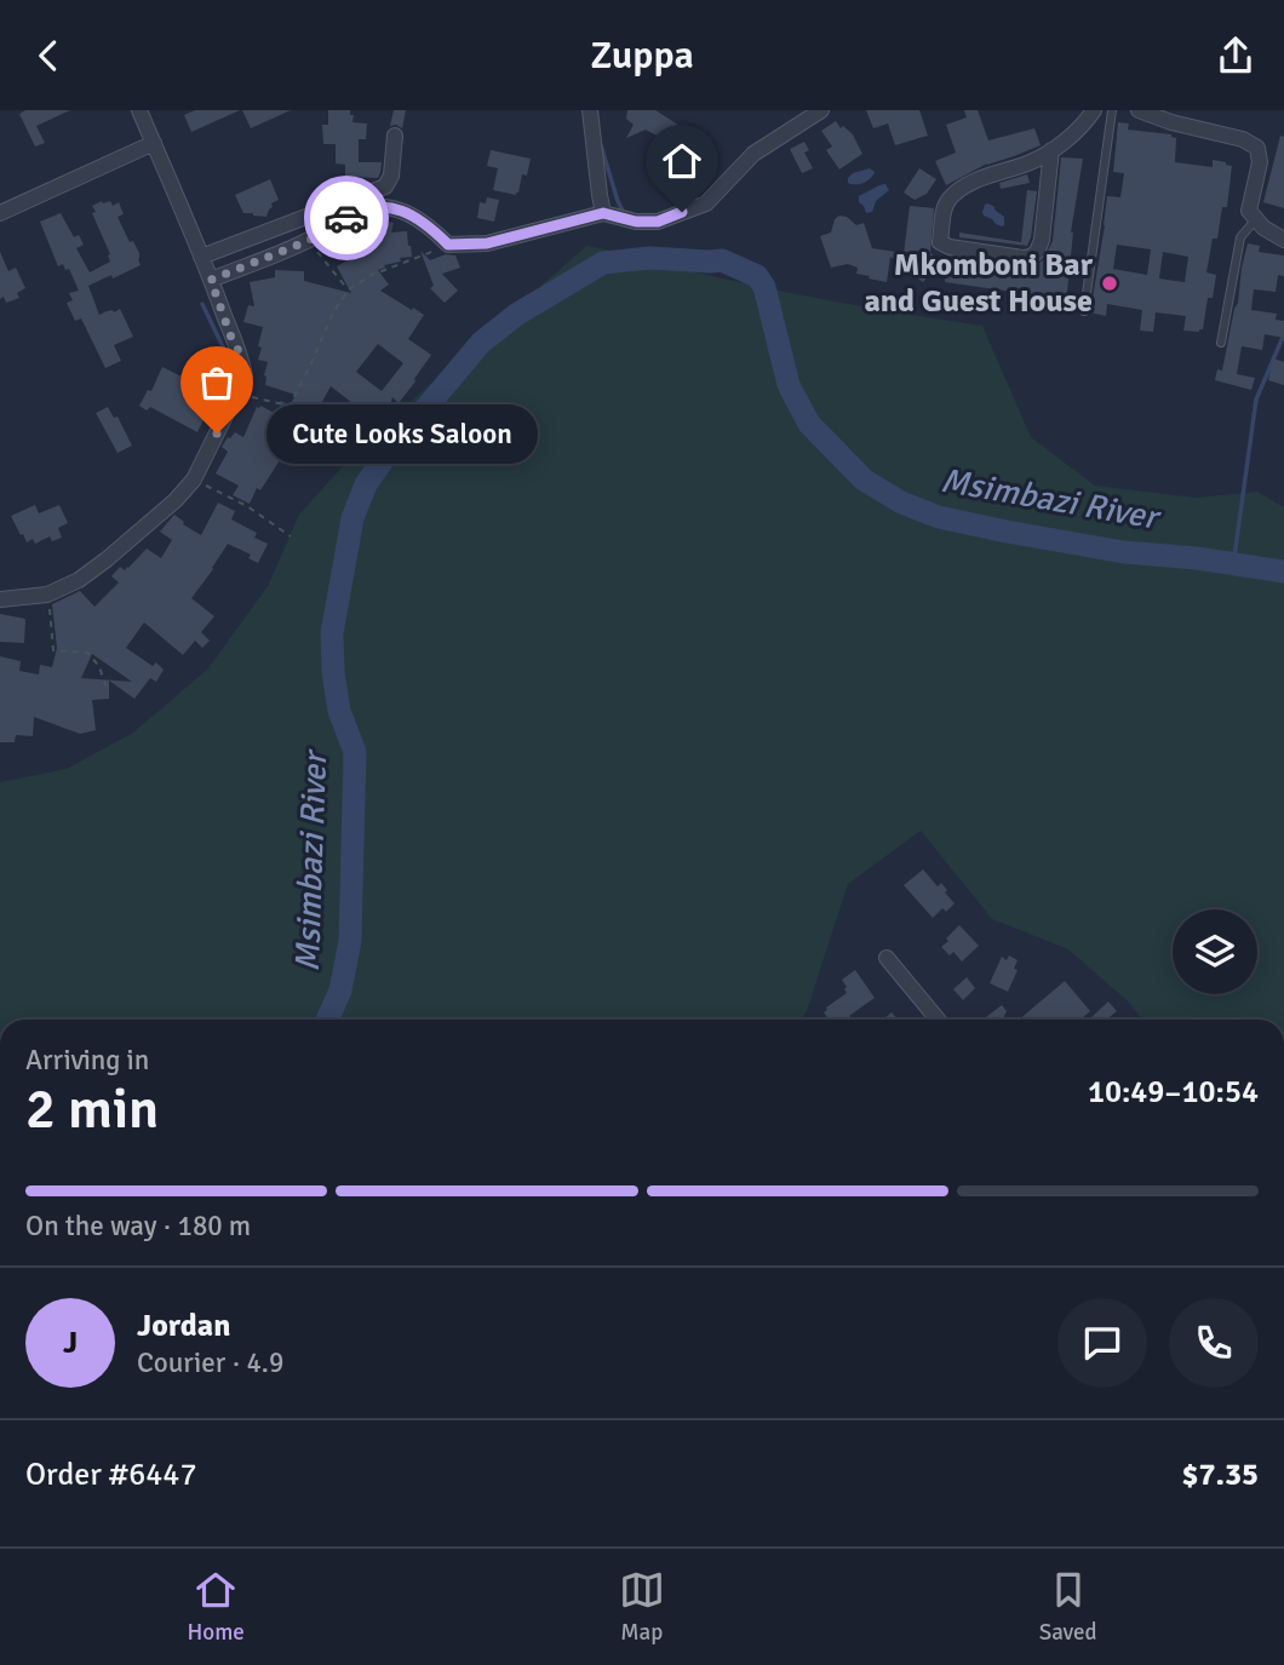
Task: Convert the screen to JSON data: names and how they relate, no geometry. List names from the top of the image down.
{
  "water": ["Msimbazi River"],
  "places": ["Mkomboni Bar and Guest House", "Cute Looks Saloon"],
  "page": {
    "header": "Zuppa",
    "bubble": "Cute Looks Saloon",
    "heading": ["2 min", "Arriving in", "10:49–10:54"],
    "panel": [
      "Jordan",
      "Courier · 4.9",
      "Order #6447",
      "$7.35"
    ],
    "bar": "On the way · 180 m",
    "round": "J",
    "tabs": ["Home", "Map", "Saved"]
  }
}
